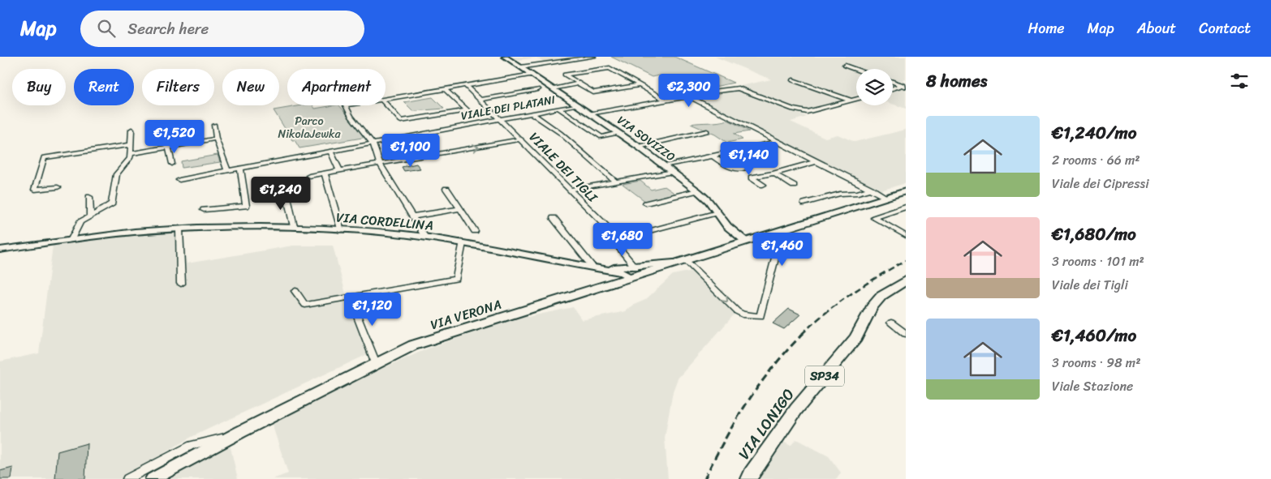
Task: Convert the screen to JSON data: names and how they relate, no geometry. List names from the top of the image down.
{
  "streets": {
    "main road": ["VIA VERONA", "SP34", "VIA LONIGO"],
    "street": [
      "VIALE DEI PLATANI",
      "VIA SOVIZZO",
      "VIALE DEI TIGLI",
      "VIA CORDELLINA"
    ]
  },
  "crossings": [
    ["VIALE DEI PLATANI", "VIA SOVIZZO"],
    ["VIALE DEI PLATANI", "VIALE DEI TIGLI"],
    ["VIA SOVIZZO", "VIA VERONA"],
    ["VIALE DEI TIGLI", "VIA CORDELLINA"],
    ["VIALE DEI TIGLI", "VIA VERONA"],
    ["VIA CORDELLINA", "VIA VERONA"]
  ],
  "parks": ["Parco NikolaJewka"],
  "page": {
    "header": "Map",
    "search": "Search here",
    "nav": [
      "Home",
      "Map",
      "About",
      "Contact"
    ],
    "heading": "8 homes",
    "chip": [
      "Buy",
      "Rent",
      "Filters",
      "New",
      "Apartment"
    ],
    "price": [
      "€2,300",
      "€1,520",
      "€1,100",
      "€1,140",
      "€1,240",
      "€1,680",
      "€1,460",
      "€1,120"
    ],
    "list": [
      {
        "name": "€1,240/mo",
        "note": "2 rooms · 66 m² · Viale dei Cipressi"
      },
      {
        "name": "€1,680/mo",
        "note": "3 rooms · 101 m² · Viale dei Tigli"
      },
      {
        "name": "€1,460/mo",
        "note": "3 rooms · 98 m² · Viale Stazione"
      }
    ]
  }
}
